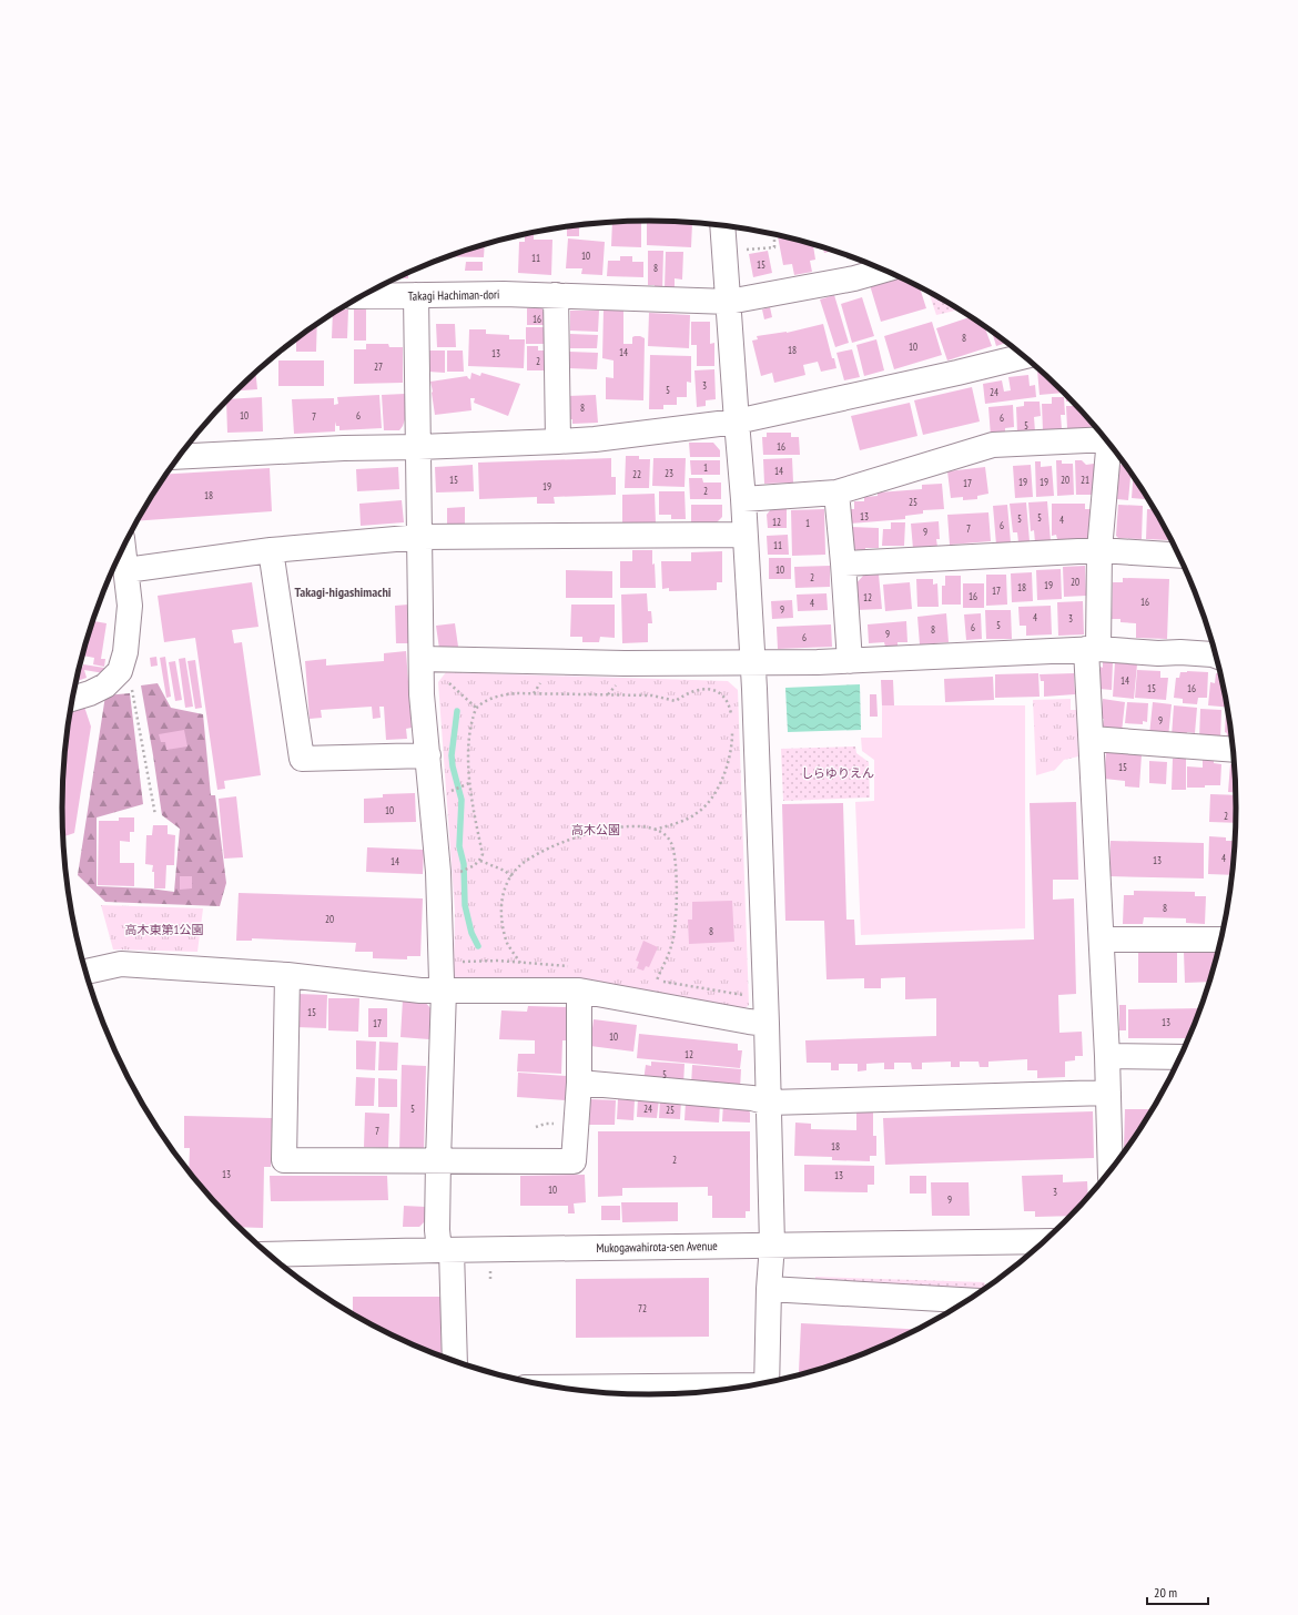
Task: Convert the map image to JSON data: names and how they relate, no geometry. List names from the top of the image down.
{
  "streets": {
    "street": ["Takagi Hachiman-dori", "Mukogawahirota-sen Avenue"]
  },
  "districts": ["Takagi-higashimachi"],
  "parks": ["しらゆりえん", "高木公園", "高木東第1公園"],
  "house_numbers": [
    "10",
    "11",
    "15",
    "8",
    "16",
    "8",
    "10",
    "18",
    "14",
    "13",
    "2",
    "27",
    "3",
    "5",
    "24",
    "8",
    "10",
    "6",
    "7",
    "6",
    "5",
    "16",
    "1",
    "14",
    "23",
    "22",
    "15",
    "20",
    "21",
    "19",
    "19",
    "17",
    "19",
    "2",
    "18",
    "25",
    "13",
    "5",
    "5",
    "4",
    "12",
    "1",
    "6",
    "7",
    "9",
    "11",
    "10",
    "2",
    "20",
    "19",
    "18",
    "17",
    "16",
    "12",
    "16",
    "4",
    "9",
    "4",
    "3",
    "5",
    "6",
    "8",
    "9",
    "6",
    "14",
    "15",
    "16",
    "9",
    "15",
    "10",
    "2",
    "4",
    "13",
    "14",
    "8",
    "20",
    "8",
    "15",
    "13",
    "17",
    "10",
    "12",
    "5",
    "5",
    "24",
    "25",
    "7",
    "18",
    "2",
    "13",
    "13",
    "10",
    "3",
    "9",
    "72"
  ],
  "scale_bar": "20 m"
}
